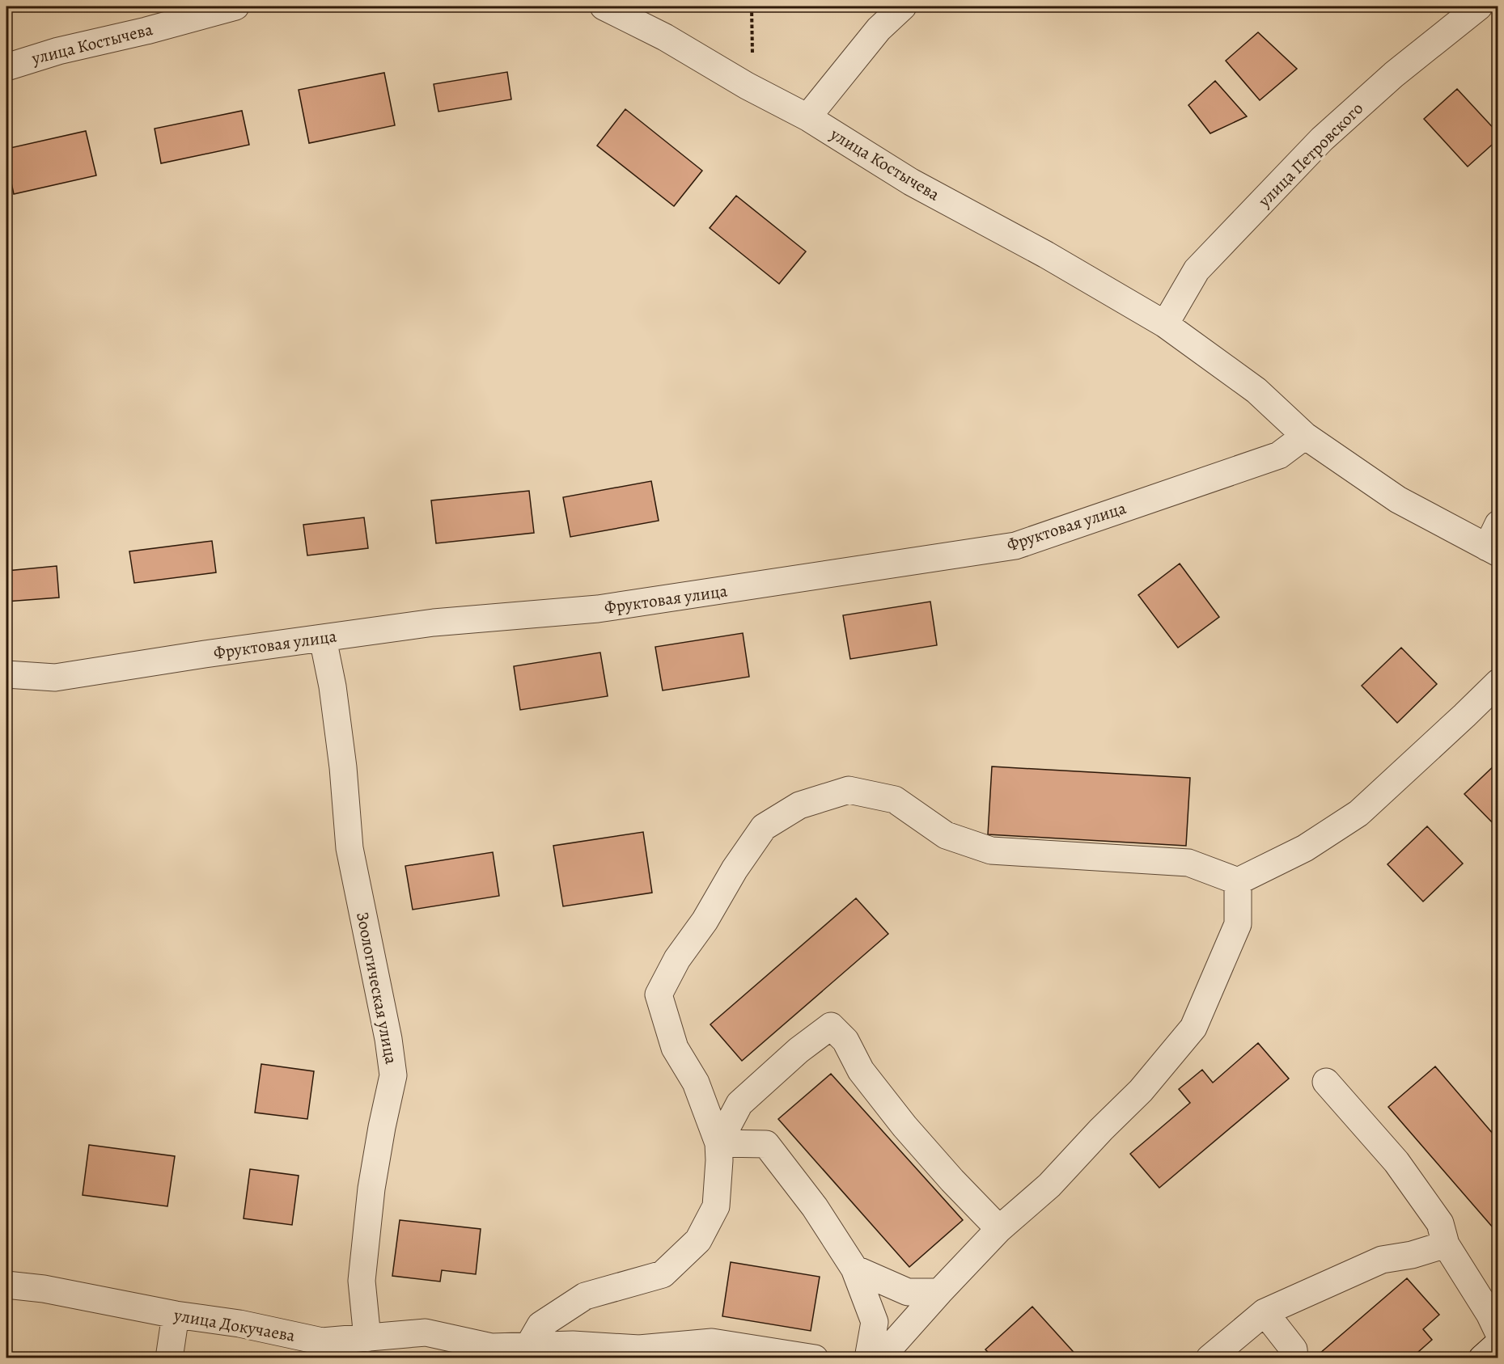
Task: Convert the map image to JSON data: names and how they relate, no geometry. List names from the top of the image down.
{
  "streets": {
    "street": [
      "улица Костычева",
      "улица Петровского",
      "Фруктовая улица",
      "Зоологическая улица",
      "улица Докучаева"
    ]
  },
  "crossings": [
    ["улица Костычева", "улица Петровского"],
    ["улица Костычева", "Фруктовая улица"],
    ["Фруктовая улица", "Зоологическая улица"],
    ["Зоологическая улица", "улица Докучаева"]
  ]
}
